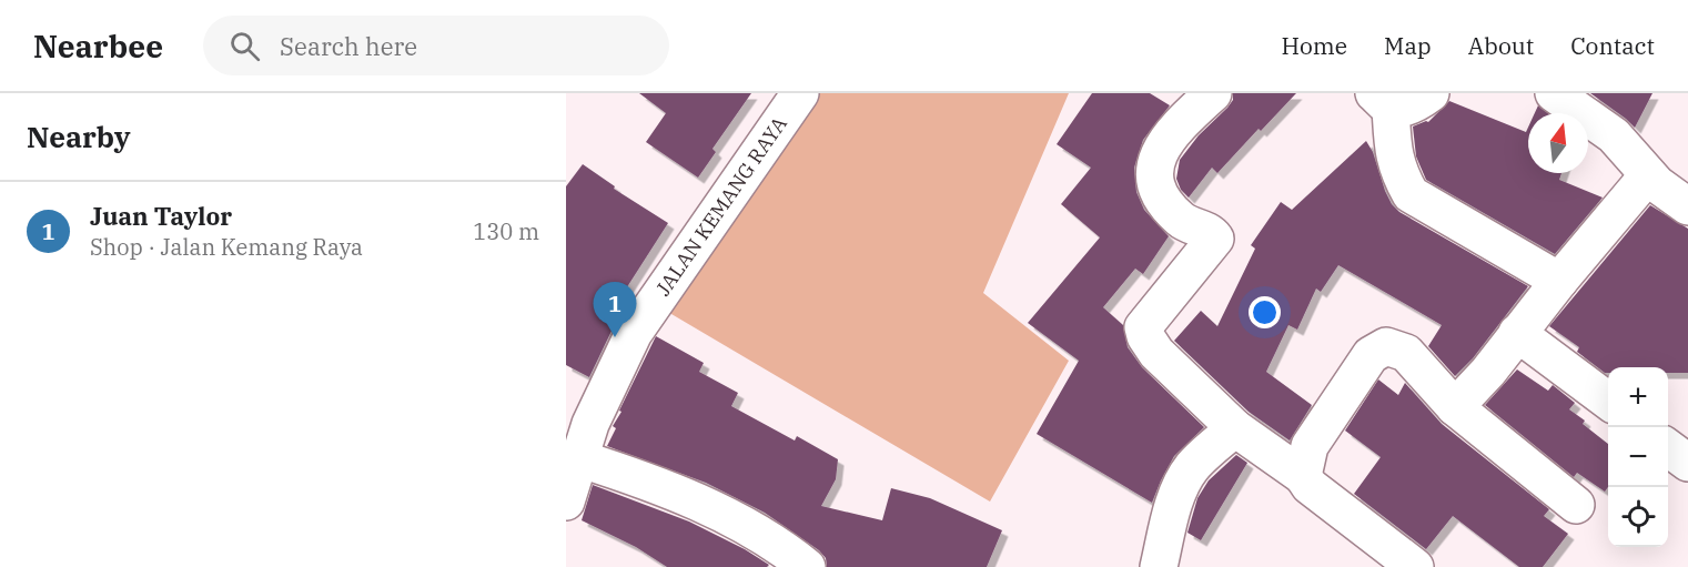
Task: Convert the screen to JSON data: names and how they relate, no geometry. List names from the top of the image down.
{
  "streets": {
    "street": ["JALAN KEMANG RAYA"]
  },
  "north": "top",
  "page": {
    "header": "Nearbee",
    "search": "Search here",
    "nav": [
      "Home",
      "Map",
      "About",
      "Contact"
    ],
    "heading": "Nearby",
    "list": [
      {
        "mark": "1",
        "name": "Juan Taylor",
        "note": "Shop · Jalan Kemang Raya",
        "value": "130 m"
      }
    ],
    "pins": "1",
    "map_buttons": ["+", "−"]
  }
}
